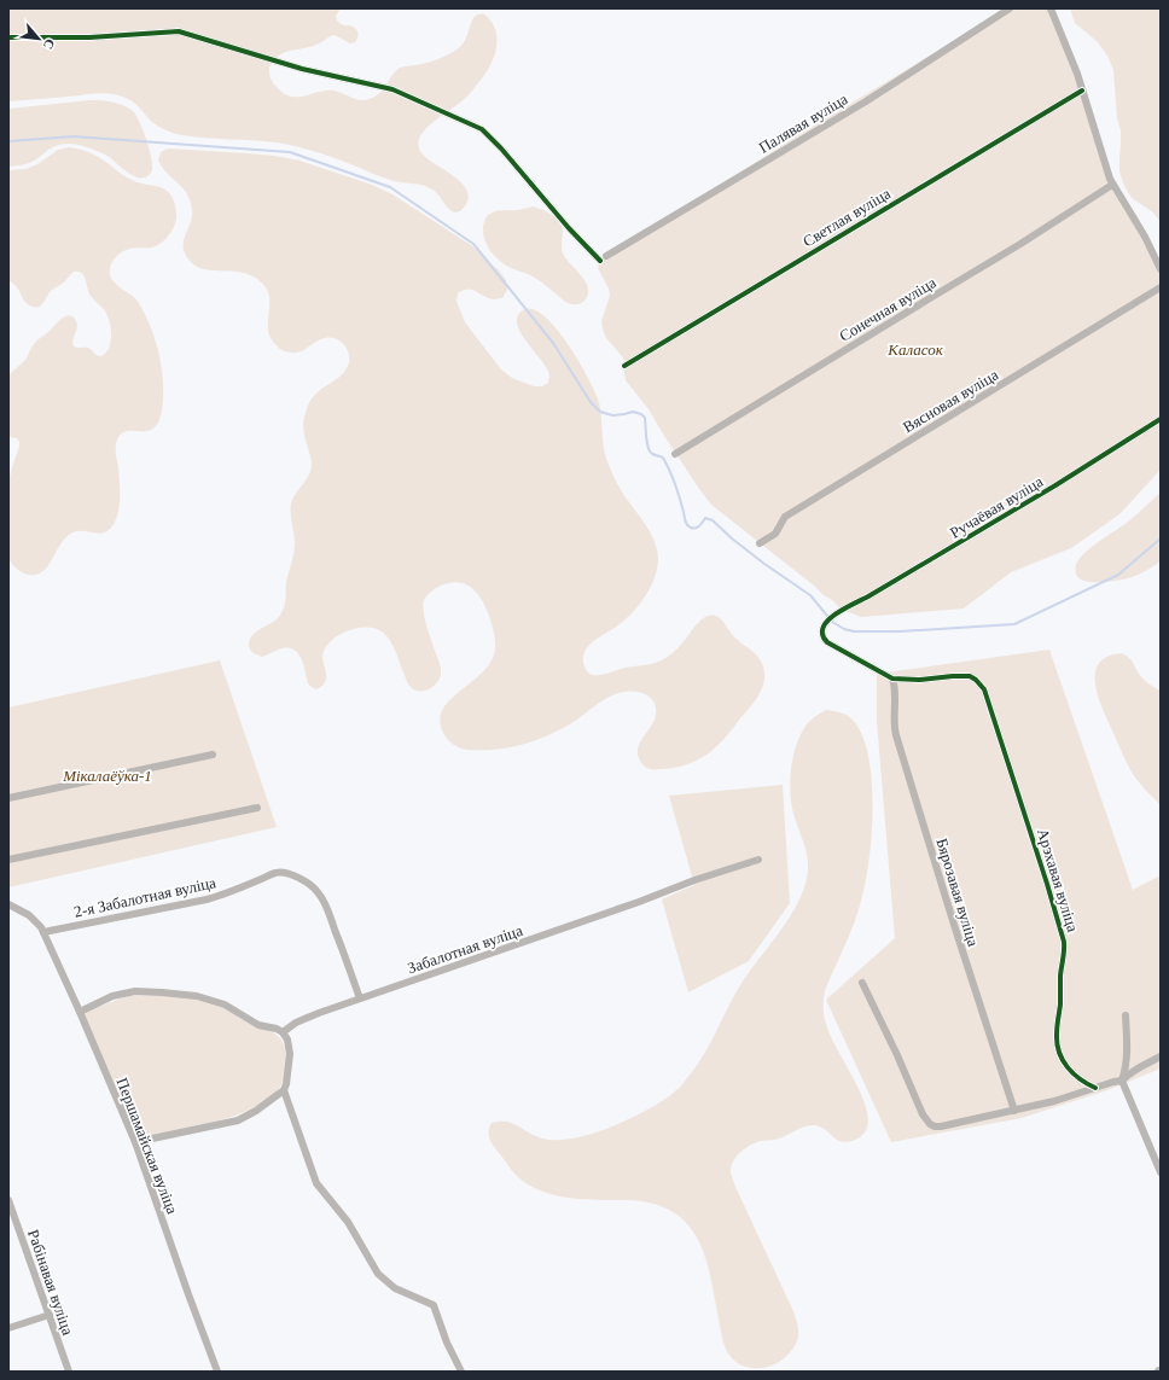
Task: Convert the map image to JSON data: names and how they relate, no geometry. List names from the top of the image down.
{
  "streets": {
    "street": [
      "Палявая вуліца",
      "Светлая вуліца",
      "Сонечная вуліца",
      "Вясновая вуліца",
      "Ручаёвая вуліца",
      "Арэхавая вуліца",
      "Бярозавая вуліца",
      "2-я Забалотная вуліца",
      "Забалотная вуліца",
      "Першамайская вуліца",
      "Рабінавая вуліца"
    ]
  },
  "crossings": [
    ["Ручаёвая вуліца", "Арэхавая вуліца"],
    ["Ручаёвая вуліца", "Бярозавая вуліца"],
    ["Арэхавая вуліца", "Бярозавая вуліца"],
    ["2-я Забалотная вуліца", "Забалотная вуліца"],
    ["2-я Забалотная вуліца", "Першамайская вуліца"]
  ],
  "parks": ["Каласок", "Мікалаёўка-1"],
  "north": "bottom right"
}
